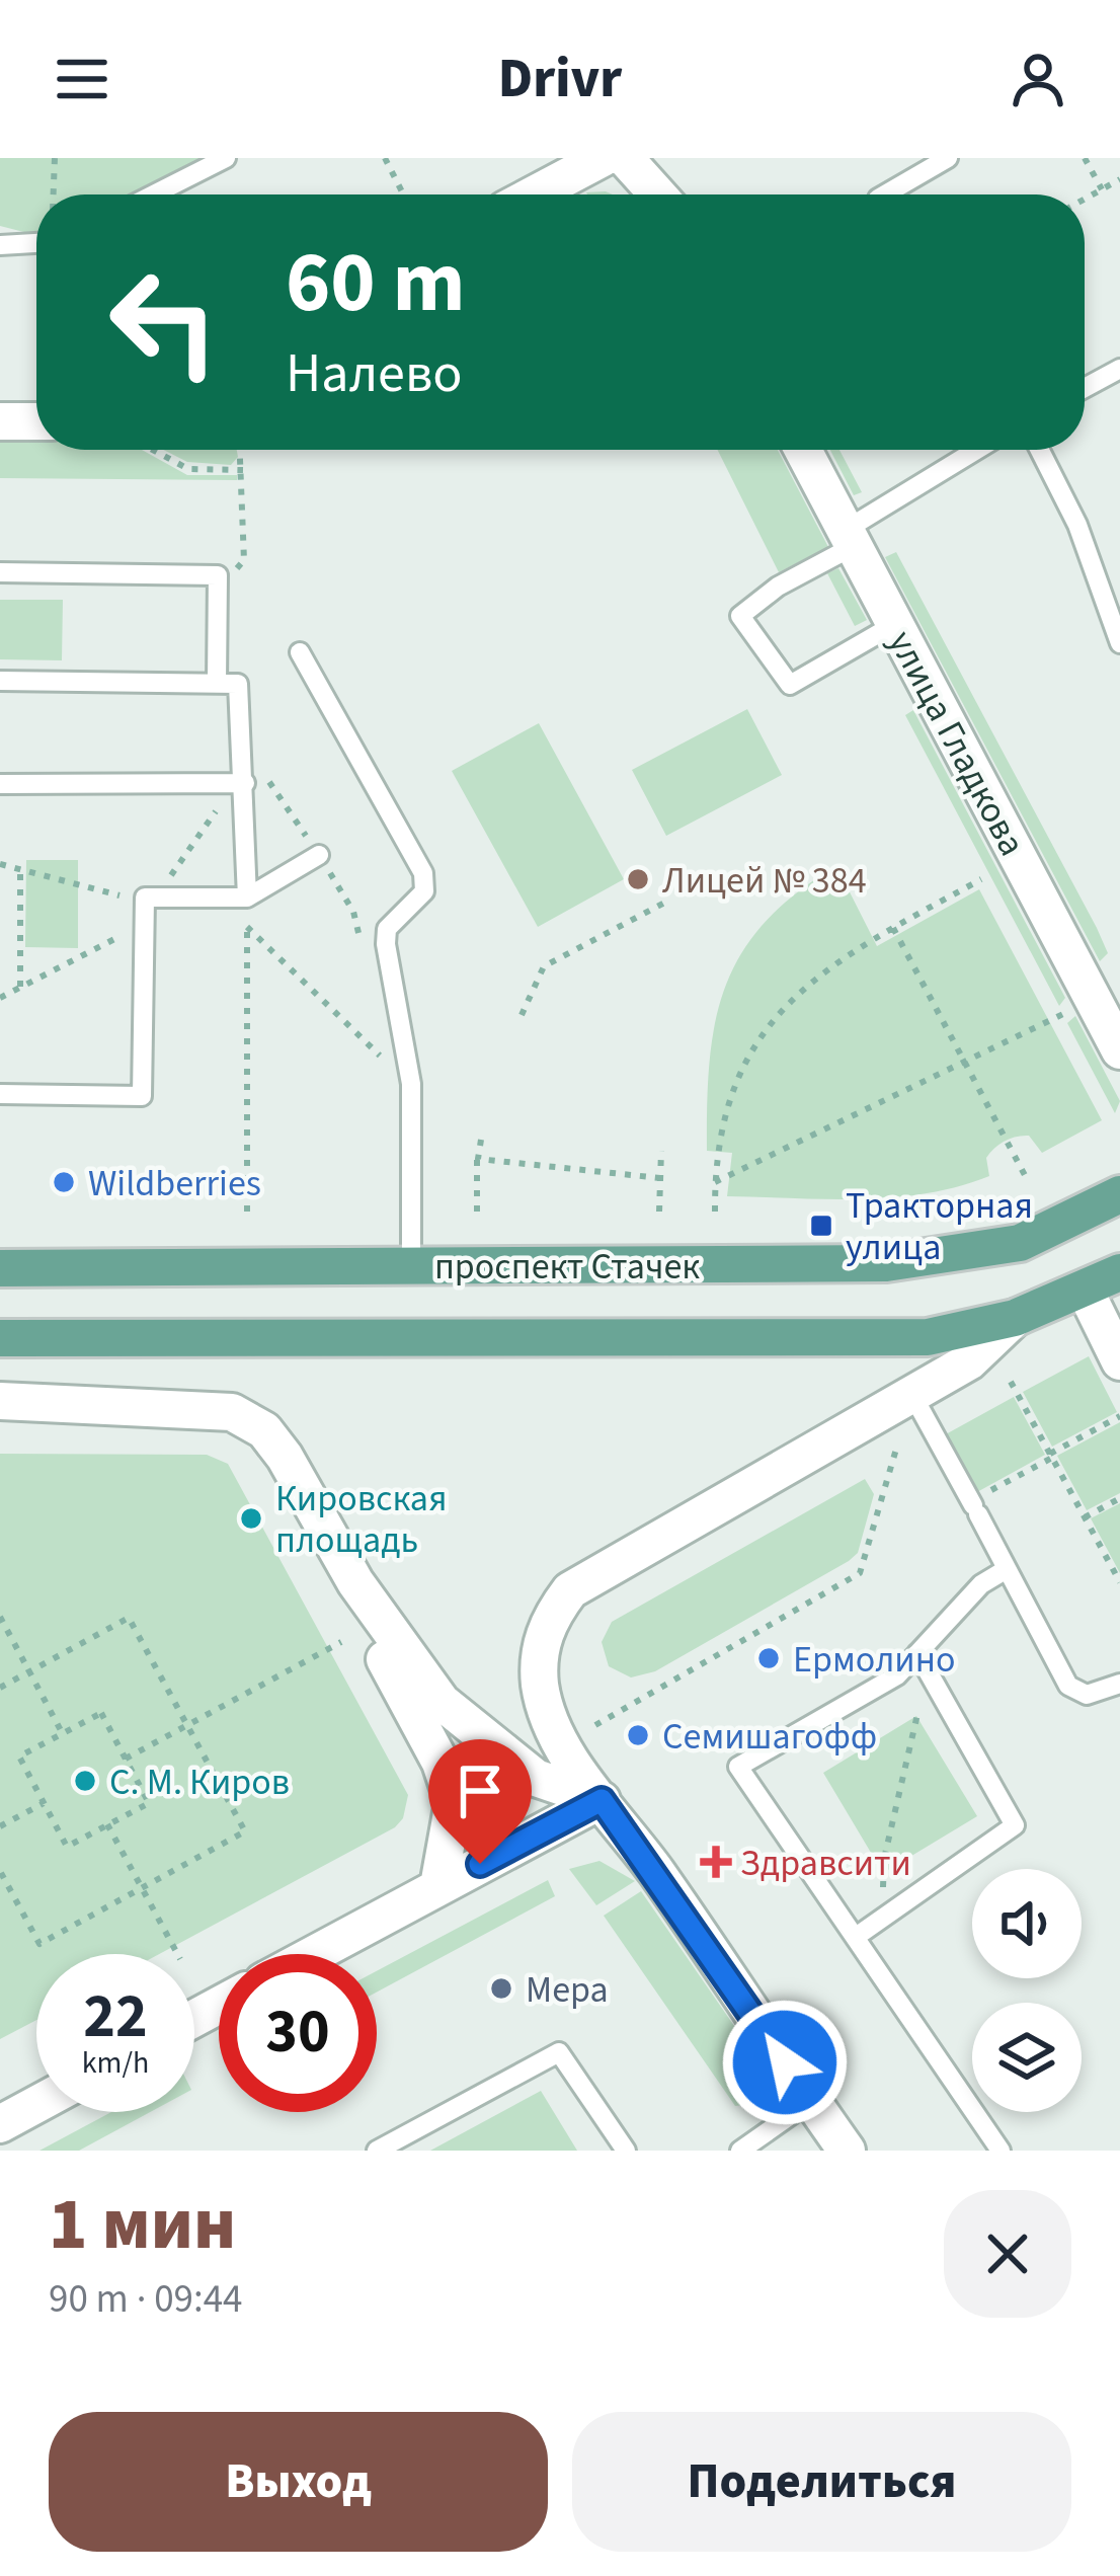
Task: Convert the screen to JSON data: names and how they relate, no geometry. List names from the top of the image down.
{
  "streets": {
    "main road": ["проспект Стачек"],
    "street": ["улица Гладкова"]
  },
  "places": {
    "other": [
      "Лицей № 384",
      "Wildberries",
      "Кировская площадь",
      "Ермолино",
      "Семишагофф",
      "С. М. Киров",
      "Мера"
    ],
    "transit": ["Тракторная улица"],
    "health": ["Здравсити"]
  },
  "page": {
    "header": "Drivr",
    "turn": ["60 m", "Налево"],
    "speed": "22 km/h",
    "limit": "30",
    "heading": ["1 мин", "90 m · 09:44"],
    "buttons": ["Выход", "Поделиться"]
  }
}
